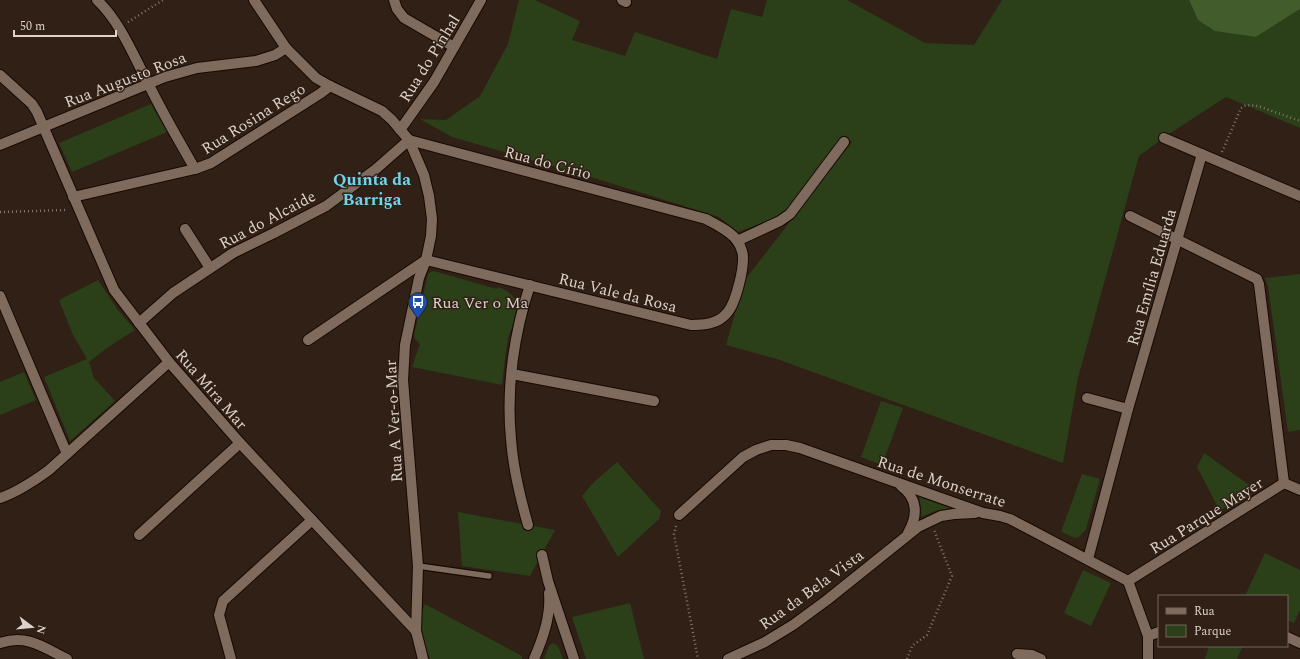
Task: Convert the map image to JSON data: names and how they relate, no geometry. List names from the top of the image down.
{
  "streets": {
    "street": [
      "Rua do Pinhal",
      "Rua Augusto Rosa",
      "Rua Rosina Rego",
      "Rua do Círio",
      "Rua do Alcaide",
      "Rua Emília Eduarda",
      "Rua Vale da Rosa",
      "Rua Mira Mar",
      "Rua A Ver-o-Mar",
      "Rua de Monserrate",
      "Rua Parque Mayer",
      "Rua da Bela Vista"
    ]
  },
  "crossings": [
    ["Rua Augusto Rosa", "Rua Mira Mar"],
    ["Rua Rosina Rego", "Rua Mira Mar"],
    ["Rua do Círio", "Rua do Alcaide"],
    ["Rua do Círio", "Rua Vale da Rosa"],
    ["Rua do Círio", "Rua A Ver-o-Mar"],
    ["Rua do Alcaide", "Rua Mira Mar"],
    ["Rua do Alcaide", "Rua A Ver-o-Mar"],
    ["Rua Emília Eduarda", "Rua de Monserrate"],
    ["Rua Vale da Rosa", "Rua A Ver-o-Mar"],
    ["Rua Mira Mar", "Rua A Ver-o-Mar"],
    ["Rua de Monserrate", "Rua Parque Mayer"],
    ["Rua de Monserrate", "Rua da Bela Vista"]
  ],
  "districts": ["Quinta da Barriga"],
  "places": {
    "bus stop": ["Rua Ver o Ma"]
  },
  "legend": ["Rua", "Parque"],
  "scale_bar": "50 m",
  "north": "right"
}
